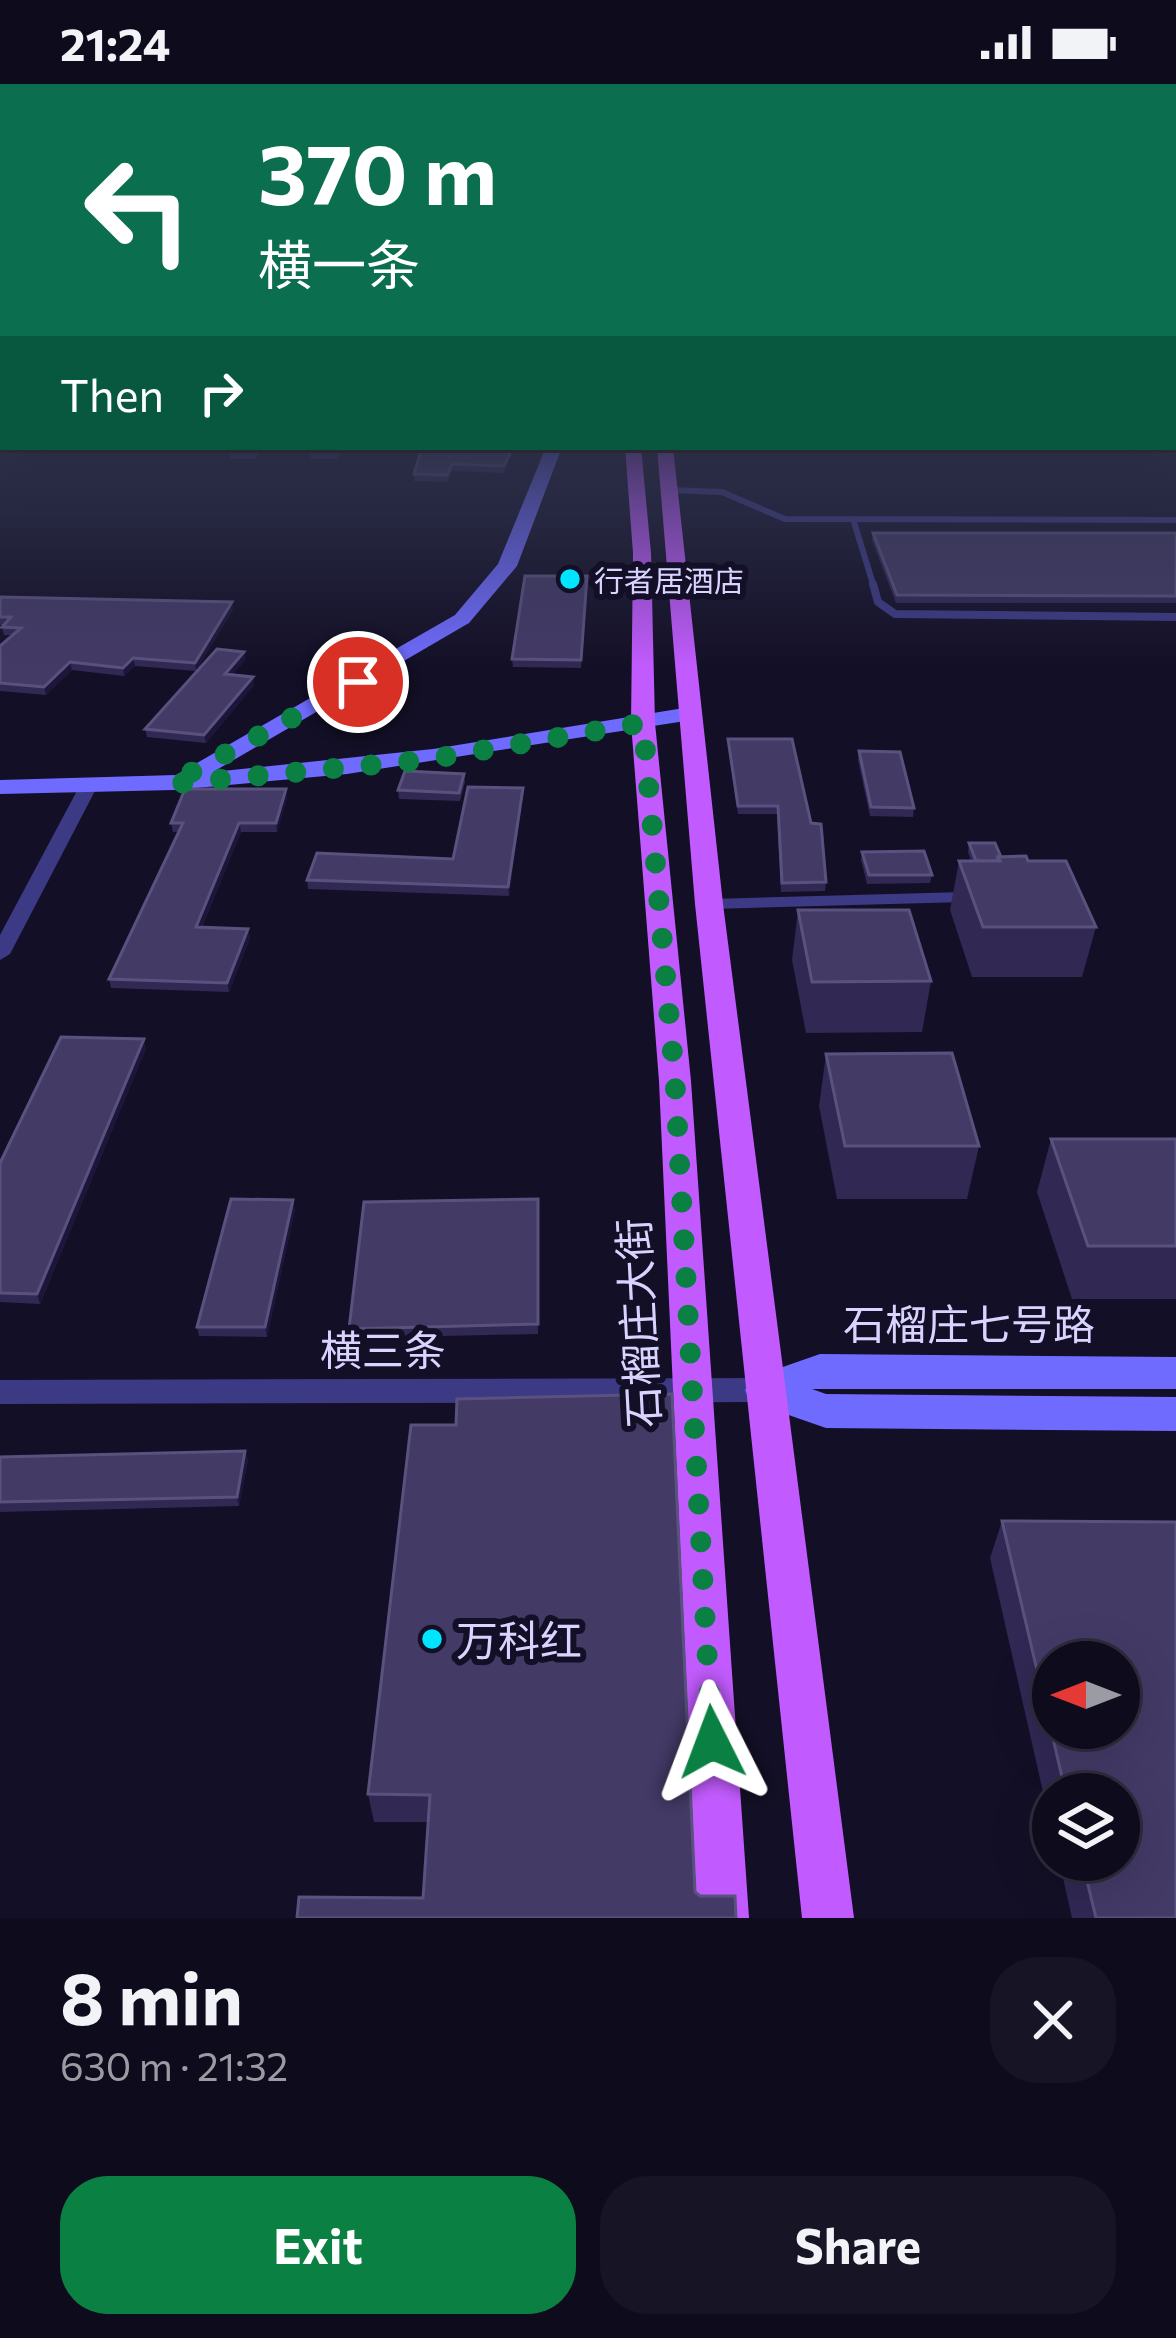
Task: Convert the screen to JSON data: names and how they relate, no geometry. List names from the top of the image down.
{
  "streets": {
    "main road": ["石榴庄大街"],
    "street": ["石榴庄七号路", "横三条"]
  },
  "crossings": [
    ["石榴庄大街", "横三条"],
    ["石榴庄七号路", "横三条"]
  ],
  "places": ["行者居酒店", "万科红"],
  "north": "left",
  "page": {
    "status": "21:24",
    "turn": ["370 m", "横一条"],
    "then": "Then",
    "heading": ["8 min", "630 m · 21:32"],
    "buttons": ["Exit", "Share"]
  }
}
